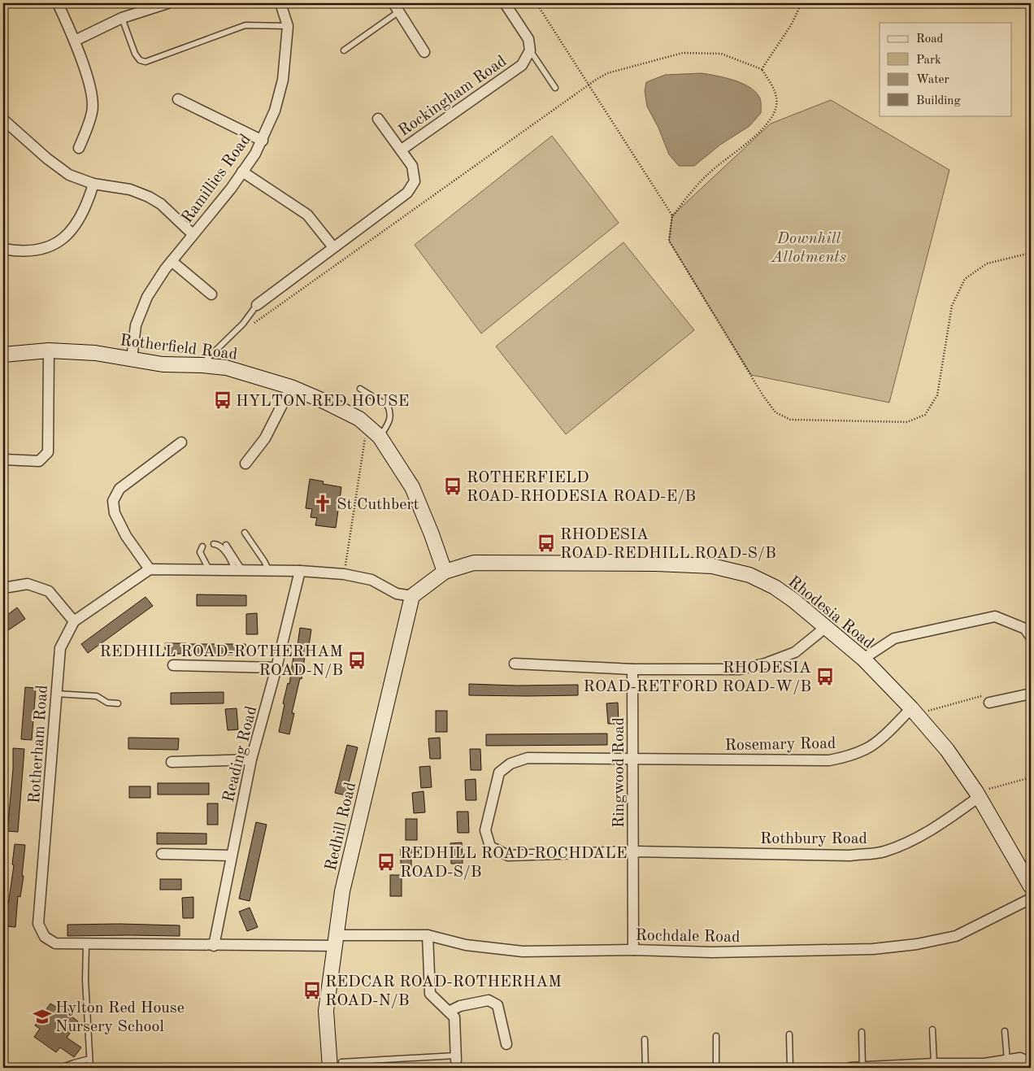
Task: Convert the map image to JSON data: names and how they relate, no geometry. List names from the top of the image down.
{
  "streets": {
    "street": [
      "Rockingham Road",
      "Ramillies Road",
      "Rotherfield Road",
      "Rhodesia Road",
      "Rosemary Road",
      "Rotherham Road",
      "Reading Road",
      "Ringwood Road",
      "Redhill Road",
      "Rothbury Road",
      "Rochdale Road"
    ]
  },
  "crossings": [
    ["Ramillies Road", "Rotherfield Road"],
    ["Rotherfield Road", "Rhodesia Road"],
    ["Rhodesia Road", "Rosemary Road"],
    ["Rhodesia Road", "Redhill Road"],
    ["Rhodesia Road", "Rothbury Road"],
    ["Rosemary Road", "Ringwood Road"],
    ["Rosemary Road", "Rothbury Road"],
    ["Rotherham Road", "Reading Road"],
    ["Rotherham Road", "Redhill Road"],
    ["Rotherham Road", "Rochdale Road"],
    ["Ringwood Road", "Rothbury Road"],
    ["Ringwood Road", "Rochdale Road"],
    ["Redhill Road", "Rochdale Road"]
  ],
  "parks": ["Downhill Allotments"],
  "places": {
    "bus stop": [
      "HYLTON RED HOUSE",
      "ROTHERFIELD ROAD-RHODESIA ROAD-E/B",
      "RHODESIA ROAD-REDHILL ROAD-S/B",
      "REDHILL ROAD-ROTHERHAM ROAD-N/B",
      "RHODESIA ROAD-RETFORD ROAD-W/B",
      "REDHILL ROAD-ROCHDALE ROAD-S/B",
      "REDCAR ROAD-ROTHERHAM ROAD-N/B"
    ],
    "church": ["St Cuthbert"],
    "school or university": ["Hylton Red House Nursery School"]
  },
  "legend": [
    "Road",
    "Park",
    "Water",
    "Building"
  ]
}
